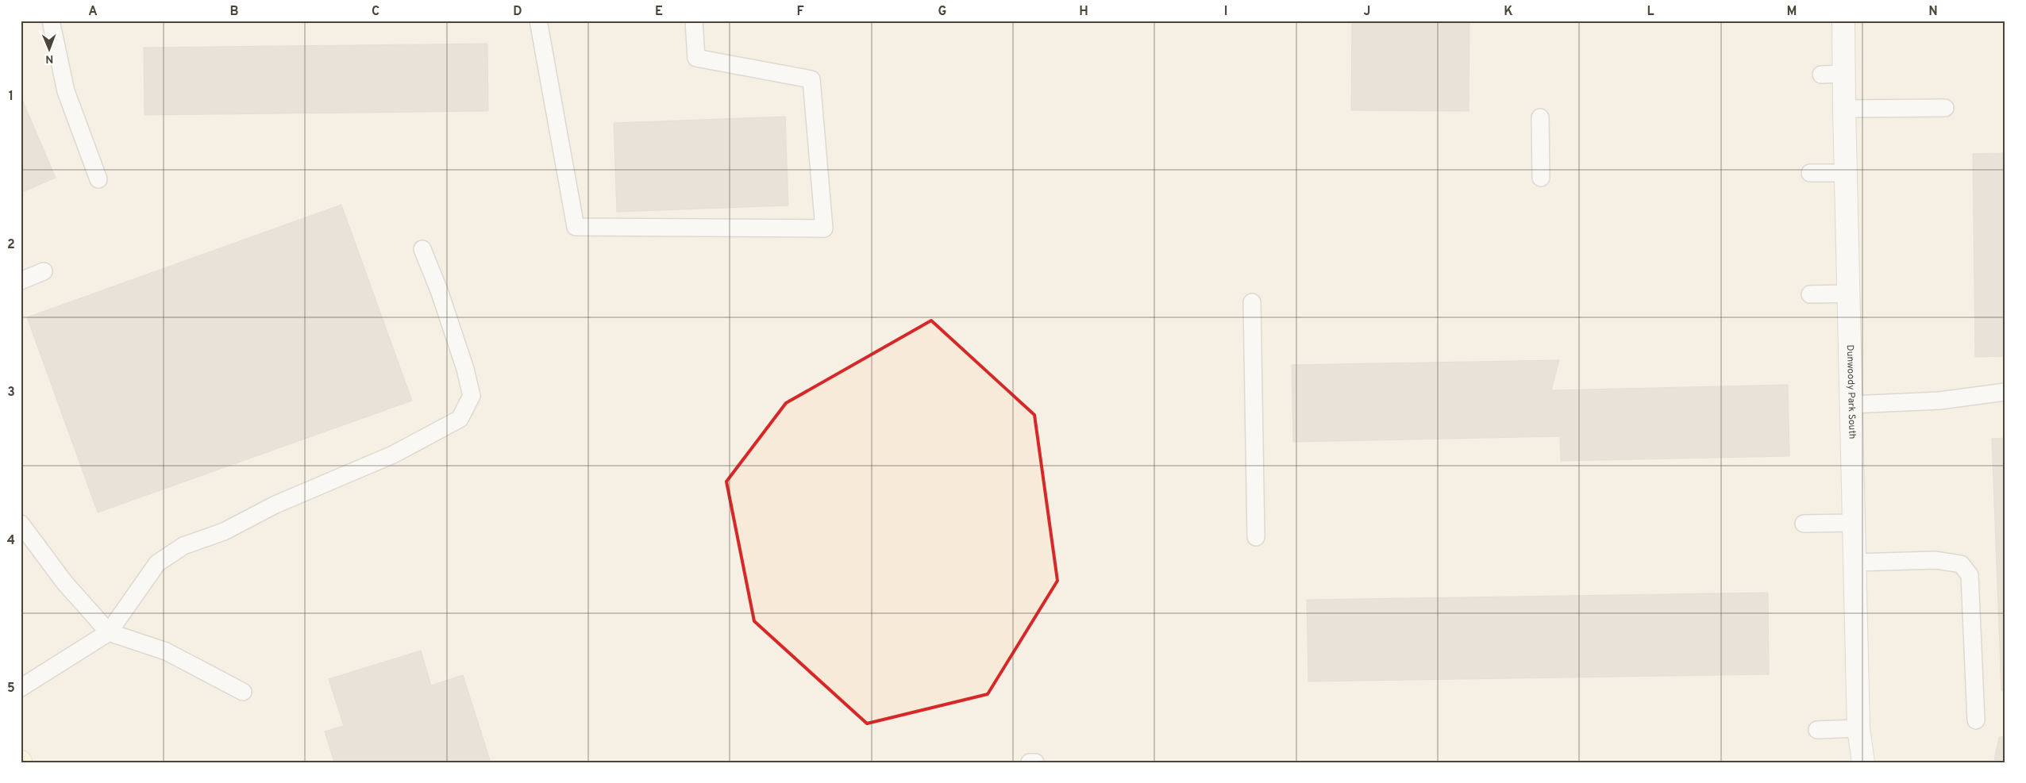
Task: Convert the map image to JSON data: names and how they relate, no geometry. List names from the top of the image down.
{
  "streets": {
    "street": ["Dunwoody Park South"]
  },
  "north": "bottom",
  "grid": {
    "columns": [
      "A",
      "B",
      "C",
      "D",
      "E",
      "F",
      "G",
      "H",
      "I",
      "J",
      "K",
      "L",
      "M",
      "N"
    ],
    "rows": [
      "1",
      "2",
      "3",
      "4",
      "5"
    ]
  }
}
